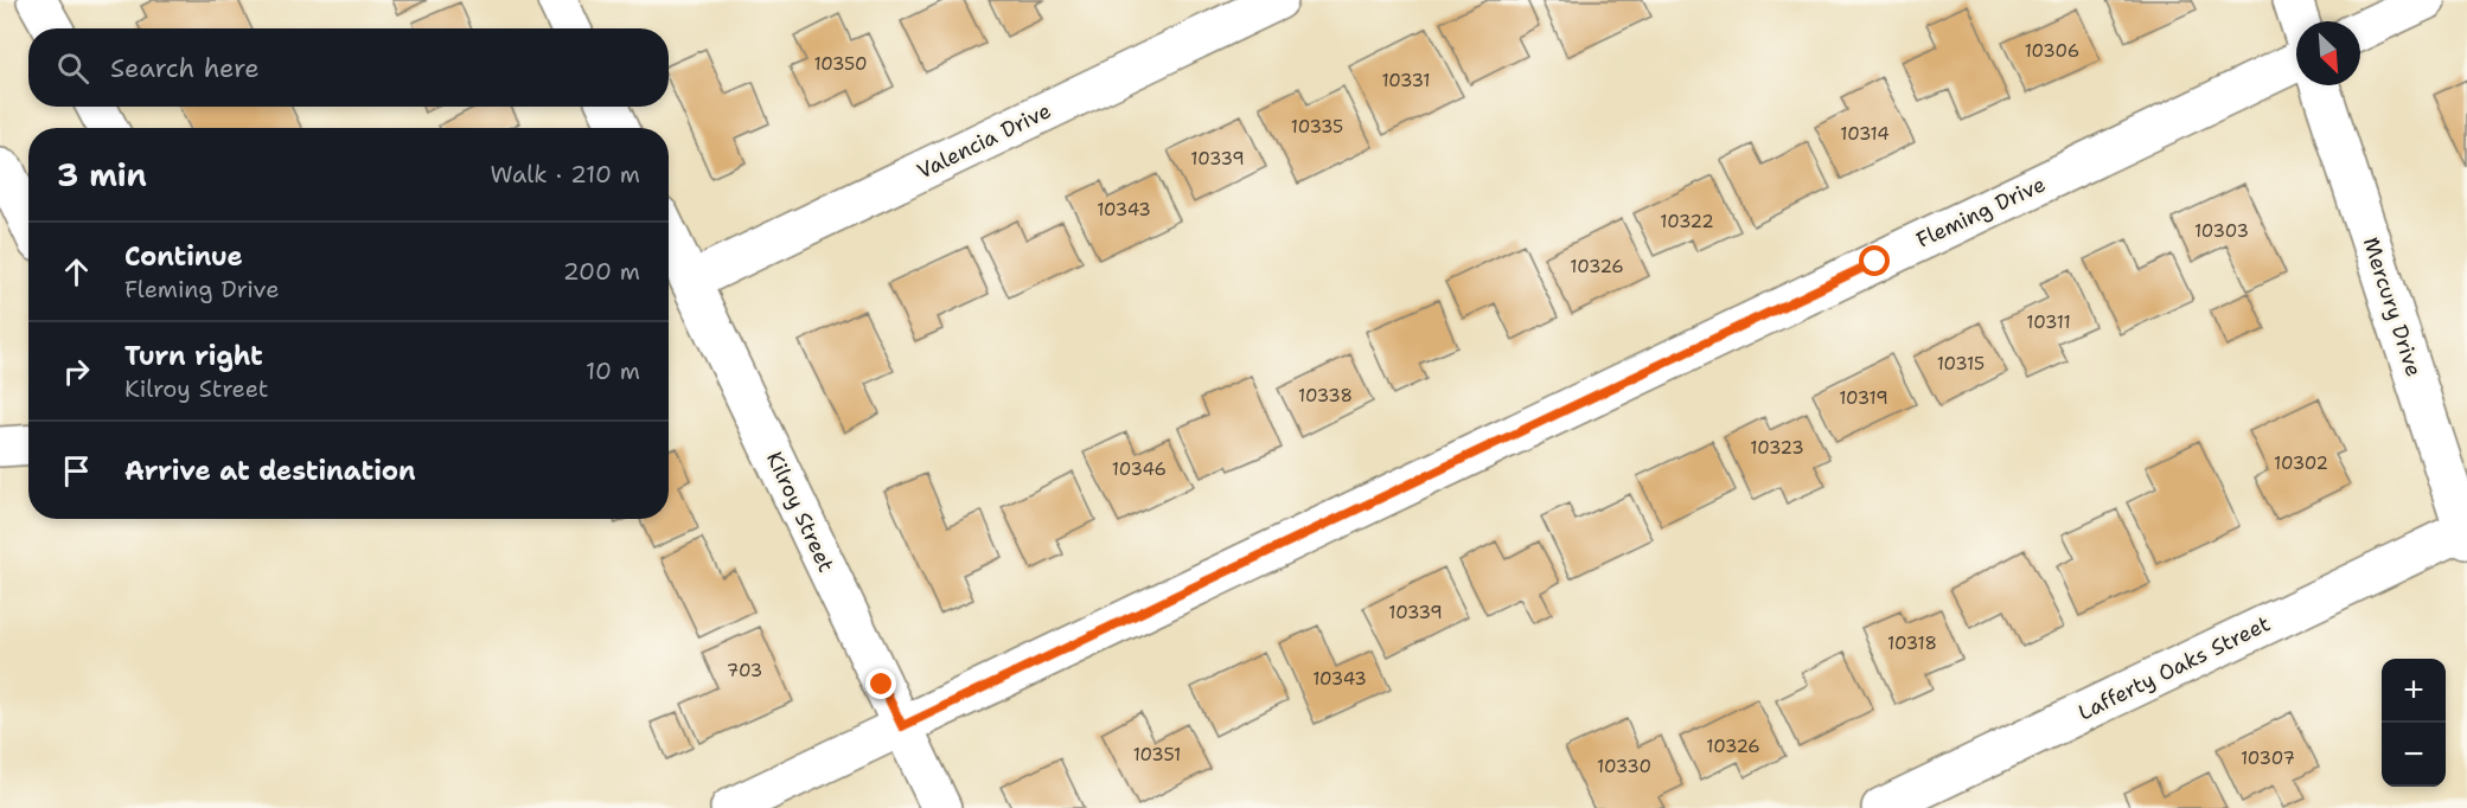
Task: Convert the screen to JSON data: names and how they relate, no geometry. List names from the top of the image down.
{
  "streets": {
    "street": [
      "Valencia Drive",
      "Fleming Drive",
      "Mercury Drive",
      "Kilroy Street",
      "Lafferty Oaks Street"
    ]
  },
  "crossings": [
    ["Valencia Drive", "Kilroy Street"],
    ["Fleming Drive", "Kilroy Street"],
    ["Mercury Drive", "Lafferty Oaks Street"]
  ],
  "house_numbers": [
    "10306",
    "10350",
    "10331",
    "10335",
    "10314",
    "10339",
    "10343",
    "10322",
    "10303",
    "10326",
    "10311",
    "10315",
    "10338",
    "10319",
    "10323",
    "10302",
    "10346",
    "10339",
    "10318",
    "703",
    "10343",
    "10326",
    "10351",
    "10307",
    "10330"
  ],
  "north": "bottom right",
  "page": {
    "search": "Search here",
    "heading": ["3 min", "Walk · 210 m"],
    "list": [
      ["Continue", "Fleming Drive", "200 m"],
      ["Turn right", "Kilroy Street", "10 m"],
      "Arrive at destination"
    ],
    "map_buttons": ["+", "−"]
  }
}
